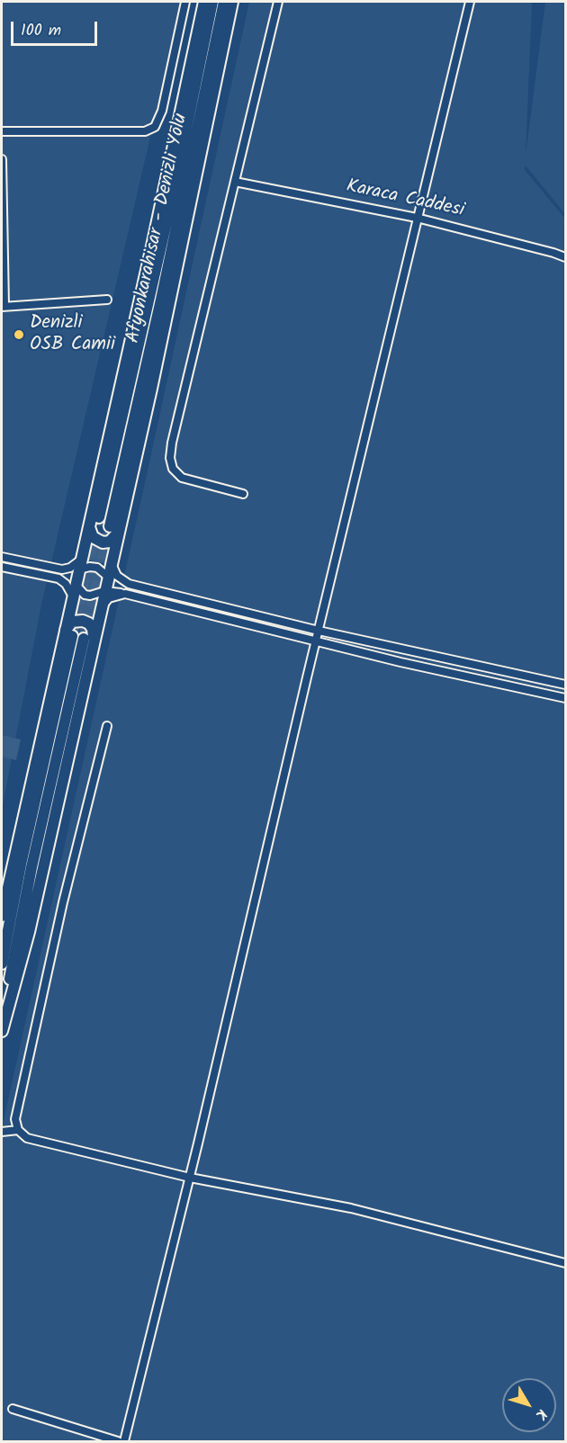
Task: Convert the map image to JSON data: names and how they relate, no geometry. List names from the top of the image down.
{
  "streets": {
    "highway": ["Afyonkarahisar - Denizli Yolu"],
    "street": ["Karaca Caddesi"]
  },
  "places": ["Denizli OSB Camii"],
  "scale_bar": "100 m",
  "north": "bottom right"
}
